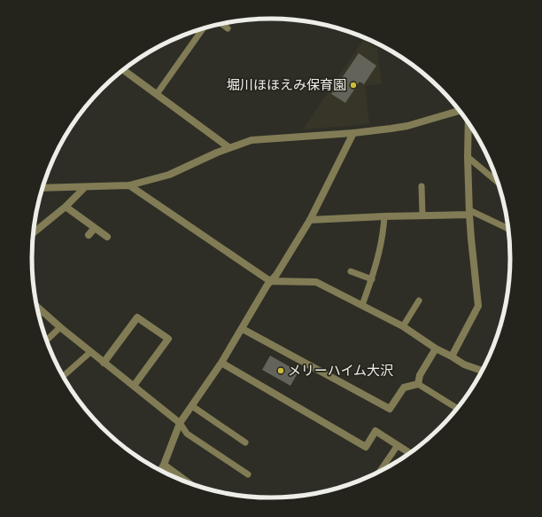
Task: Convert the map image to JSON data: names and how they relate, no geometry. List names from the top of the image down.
{
  "places": ["堀川ほほえみ保育園", "メリーハイム大沢"]
}
